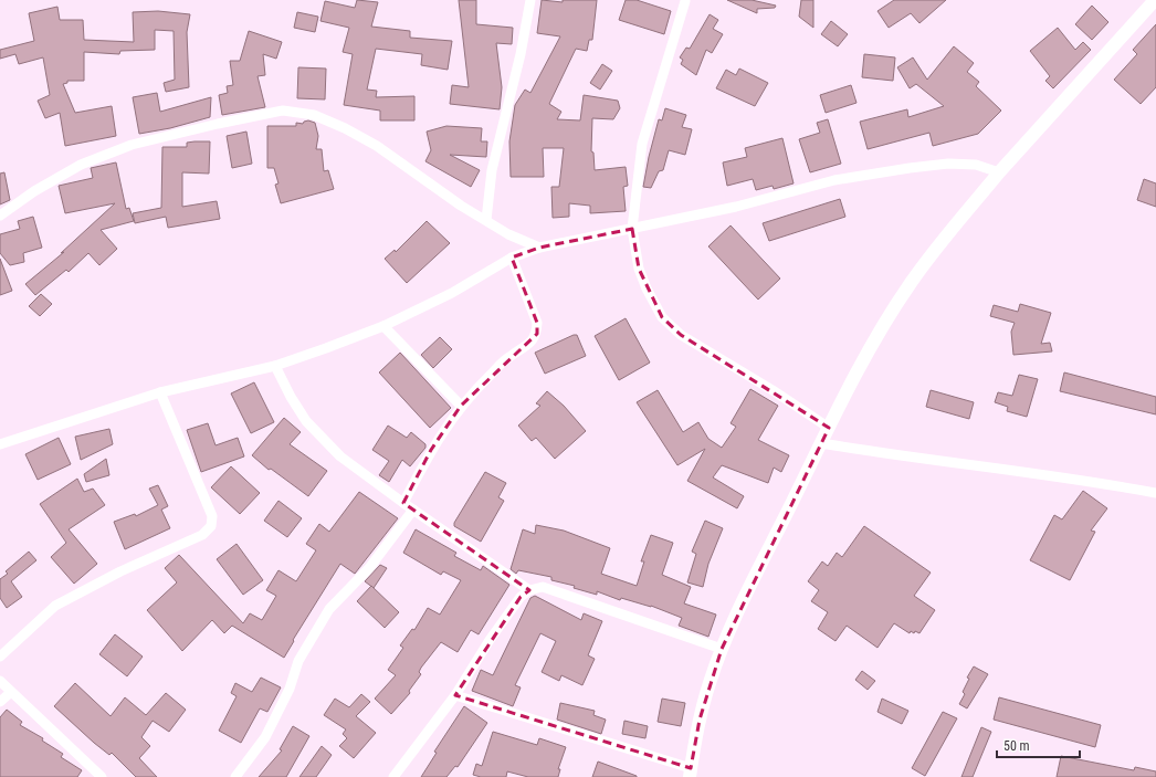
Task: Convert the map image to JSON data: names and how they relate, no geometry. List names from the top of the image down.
{
  "scale_bar": "50 m"
}
